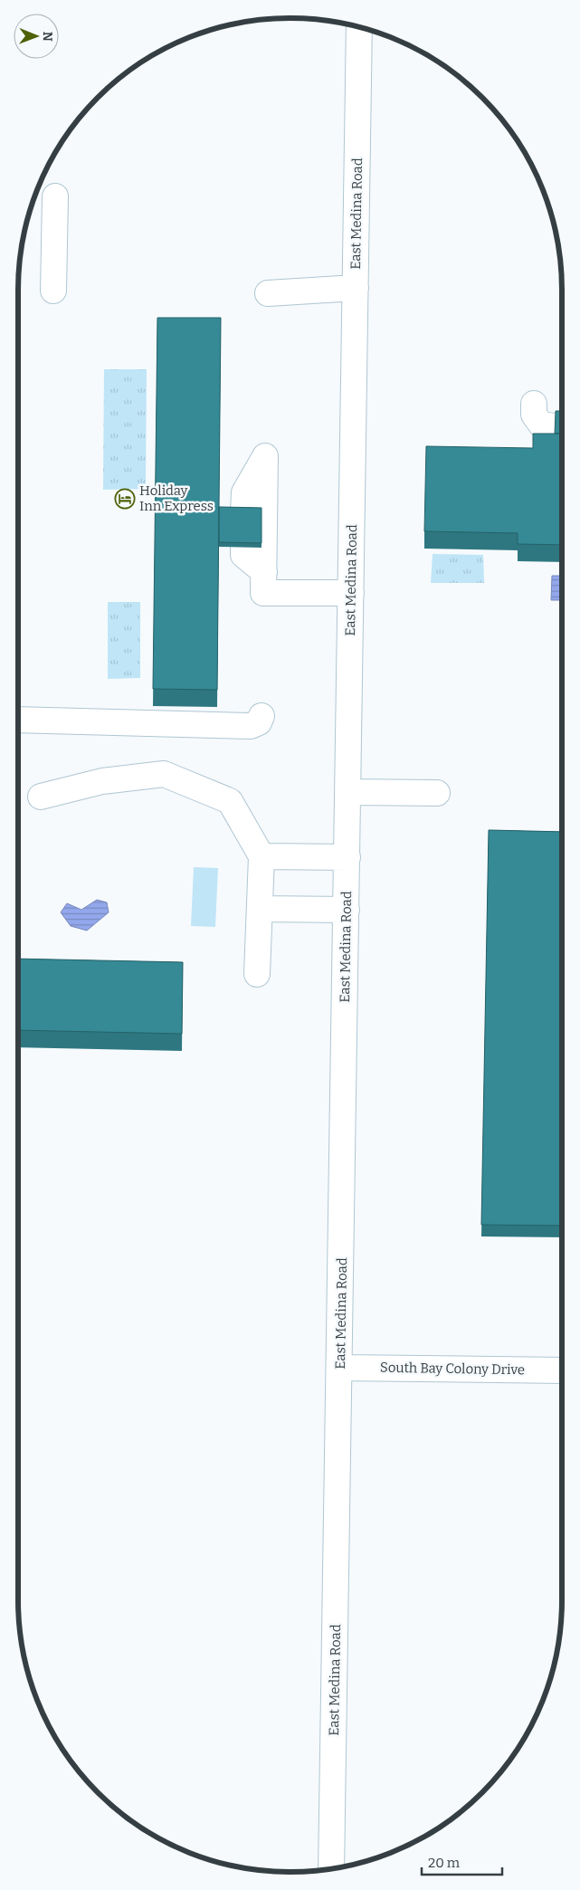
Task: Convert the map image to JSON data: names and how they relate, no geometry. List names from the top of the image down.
{
  "streets": {
    "street": ["East Medina Road", "South Bay Colony Drive"]
  },
  "crossings": [
    ["East Medina Road", "South Bay Colony Drive"]
  ],
  "places": {
    "hotel": ["Holiday Inn Express"]
  },
  "scale_bar": "20 m",
  "north": "right"
}
